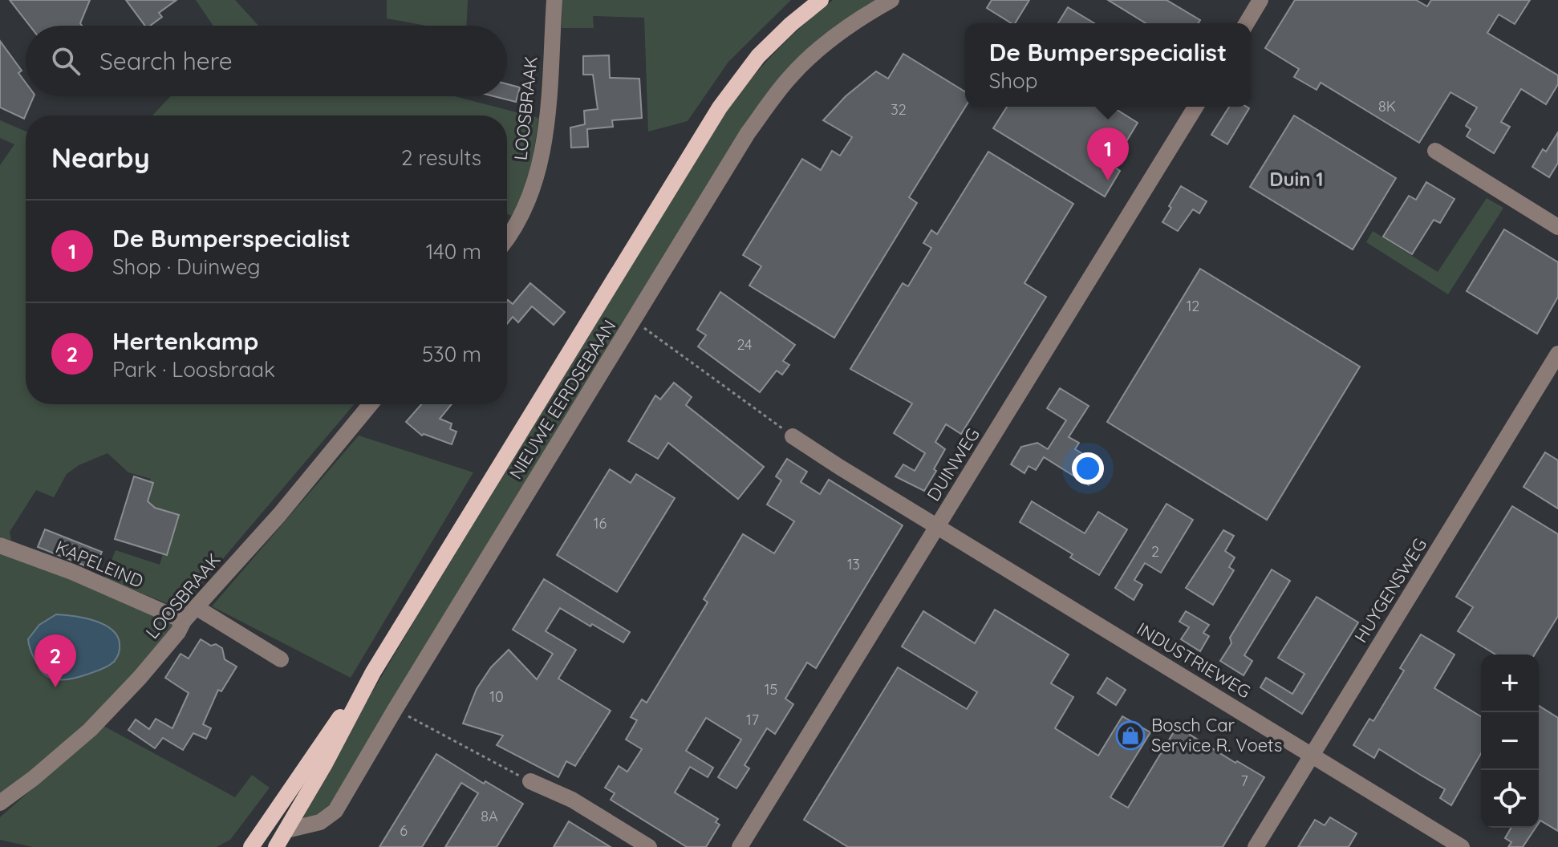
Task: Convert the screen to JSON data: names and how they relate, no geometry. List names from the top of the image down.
{
  "streets": {
    "main road": ["NIEUWE EERDSEBAAN"],
    "street": [
      "LOOSBRAAK",
      "DUINWEG",
      "KAPELEIND",
      "HUYGENSWEG",
      "INDUSTRIEWEG"
    ]
  },
  "crossings": [
    ["LOOSBRAAK", "KAPELEIND"],
    ["DUINWEG", "INDUSTRIEWEG"],
    ["HUYGENSWEG", "INDUSTRIEWEG"]
  ],
  "districts": ["Duin 1"],
  "places": {
    "shop": ["Bosch Car Service R. Voets"]
  },
  "house_numbers": [
    "8K",
    "32",
    "12",
    "24",
    "16",
    "2",
    "13",
    "15",
    "10",
    "17",
    "7",
    "8A",
    "6"
  ],
  "page": {
    "popup": ["De Bumperspecialist", "Shop"],
    "search": "Search here",
    "heading": ["Nearby", "2 results"],
    "pins": ["1", "2"],
    "list": [
      {
        "mark": "1",
        "name": "De Bumperspecialist",
        "note": "Shop · Duinweg",
        "value": "140 m"
      },
      {
        "mark": "2",
        "name": "Hertenkamp",
        "note": "Park · Loosbraak",
        "value": "530 m"
      }
    ],
    "map_buttons": ["+", "−"]
  }
}
